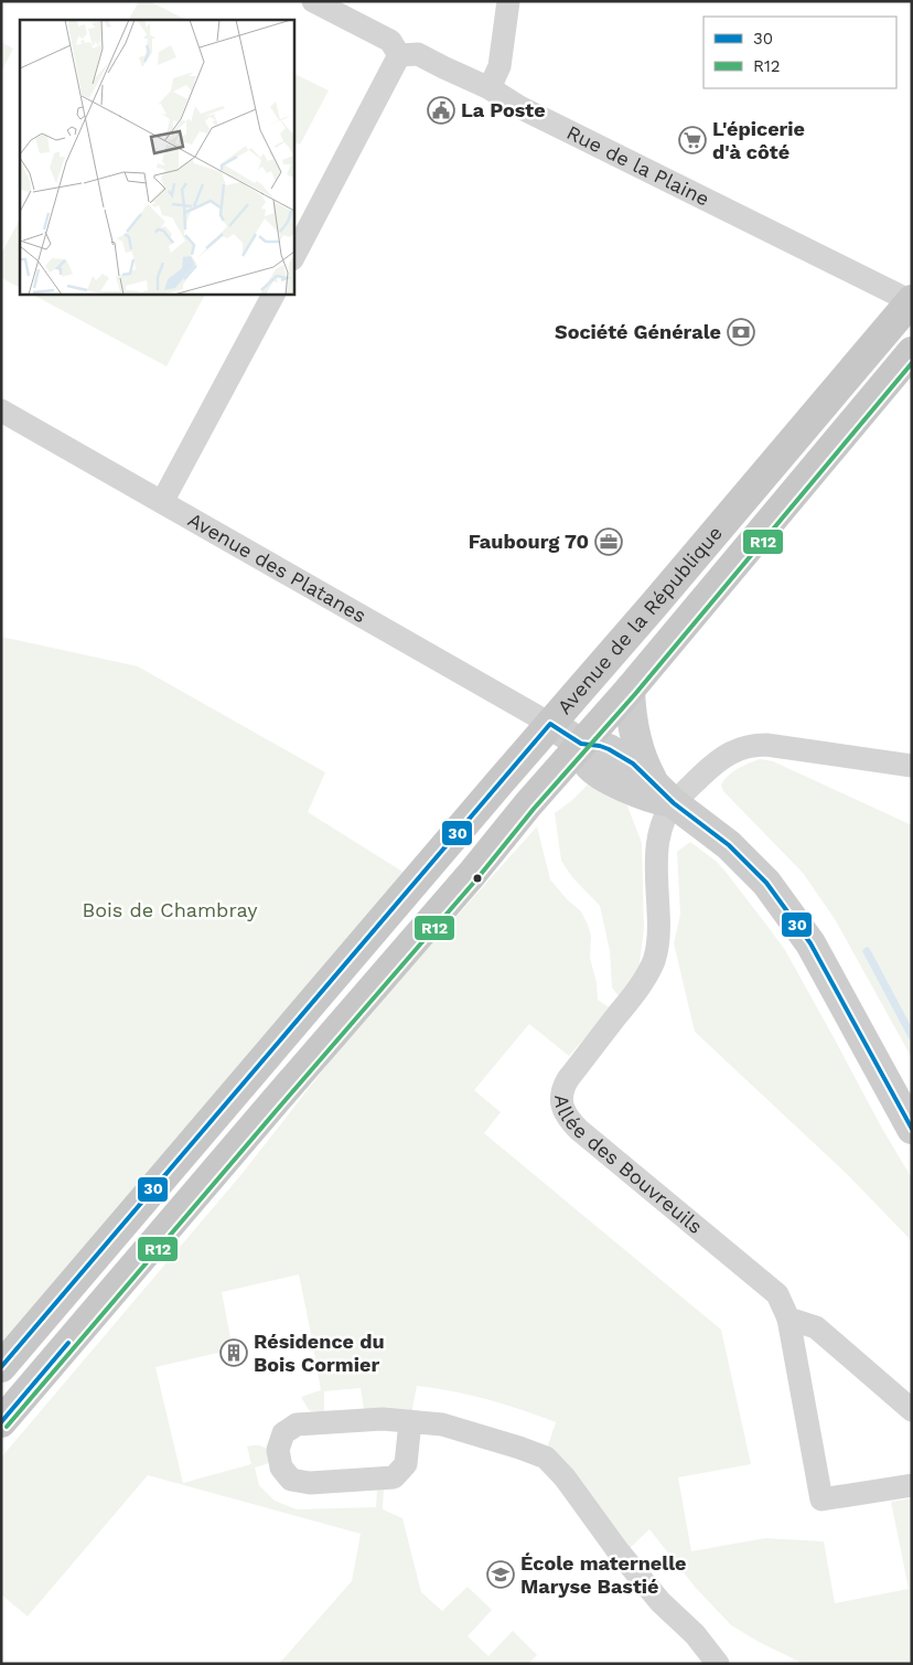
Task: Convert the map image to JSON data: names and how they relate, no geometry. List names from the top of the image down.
{
  "streets": {
    "main road": ["Avenue de la République"],
    "street": ["Rue de la Plaine", "Avenue des Platanes", "Allée des Bouvreuils"]
  },
  "crossings": [
    ["Rue de la Plaine", "Avenue de la République"],
    ["Avenue des Platanes", "Avenue de la République"]
  ],
  "parks": ["Bois de Chambray"],
  "places": {
    "public building": ["La Poste"],
    "supermarket": ["L'épicerie d'à côté"],
    "bank": ["Société Générale"],
    "office": ["Faubourg 70"],
    "building": ["Résidence du Bois Cormier"],
    "school or university": ["École maternelle Maryse Bastié"]
  },
  "lines": ["transit line R12", "transit line 30"],
  "legend": ["30", "R12"]
}
